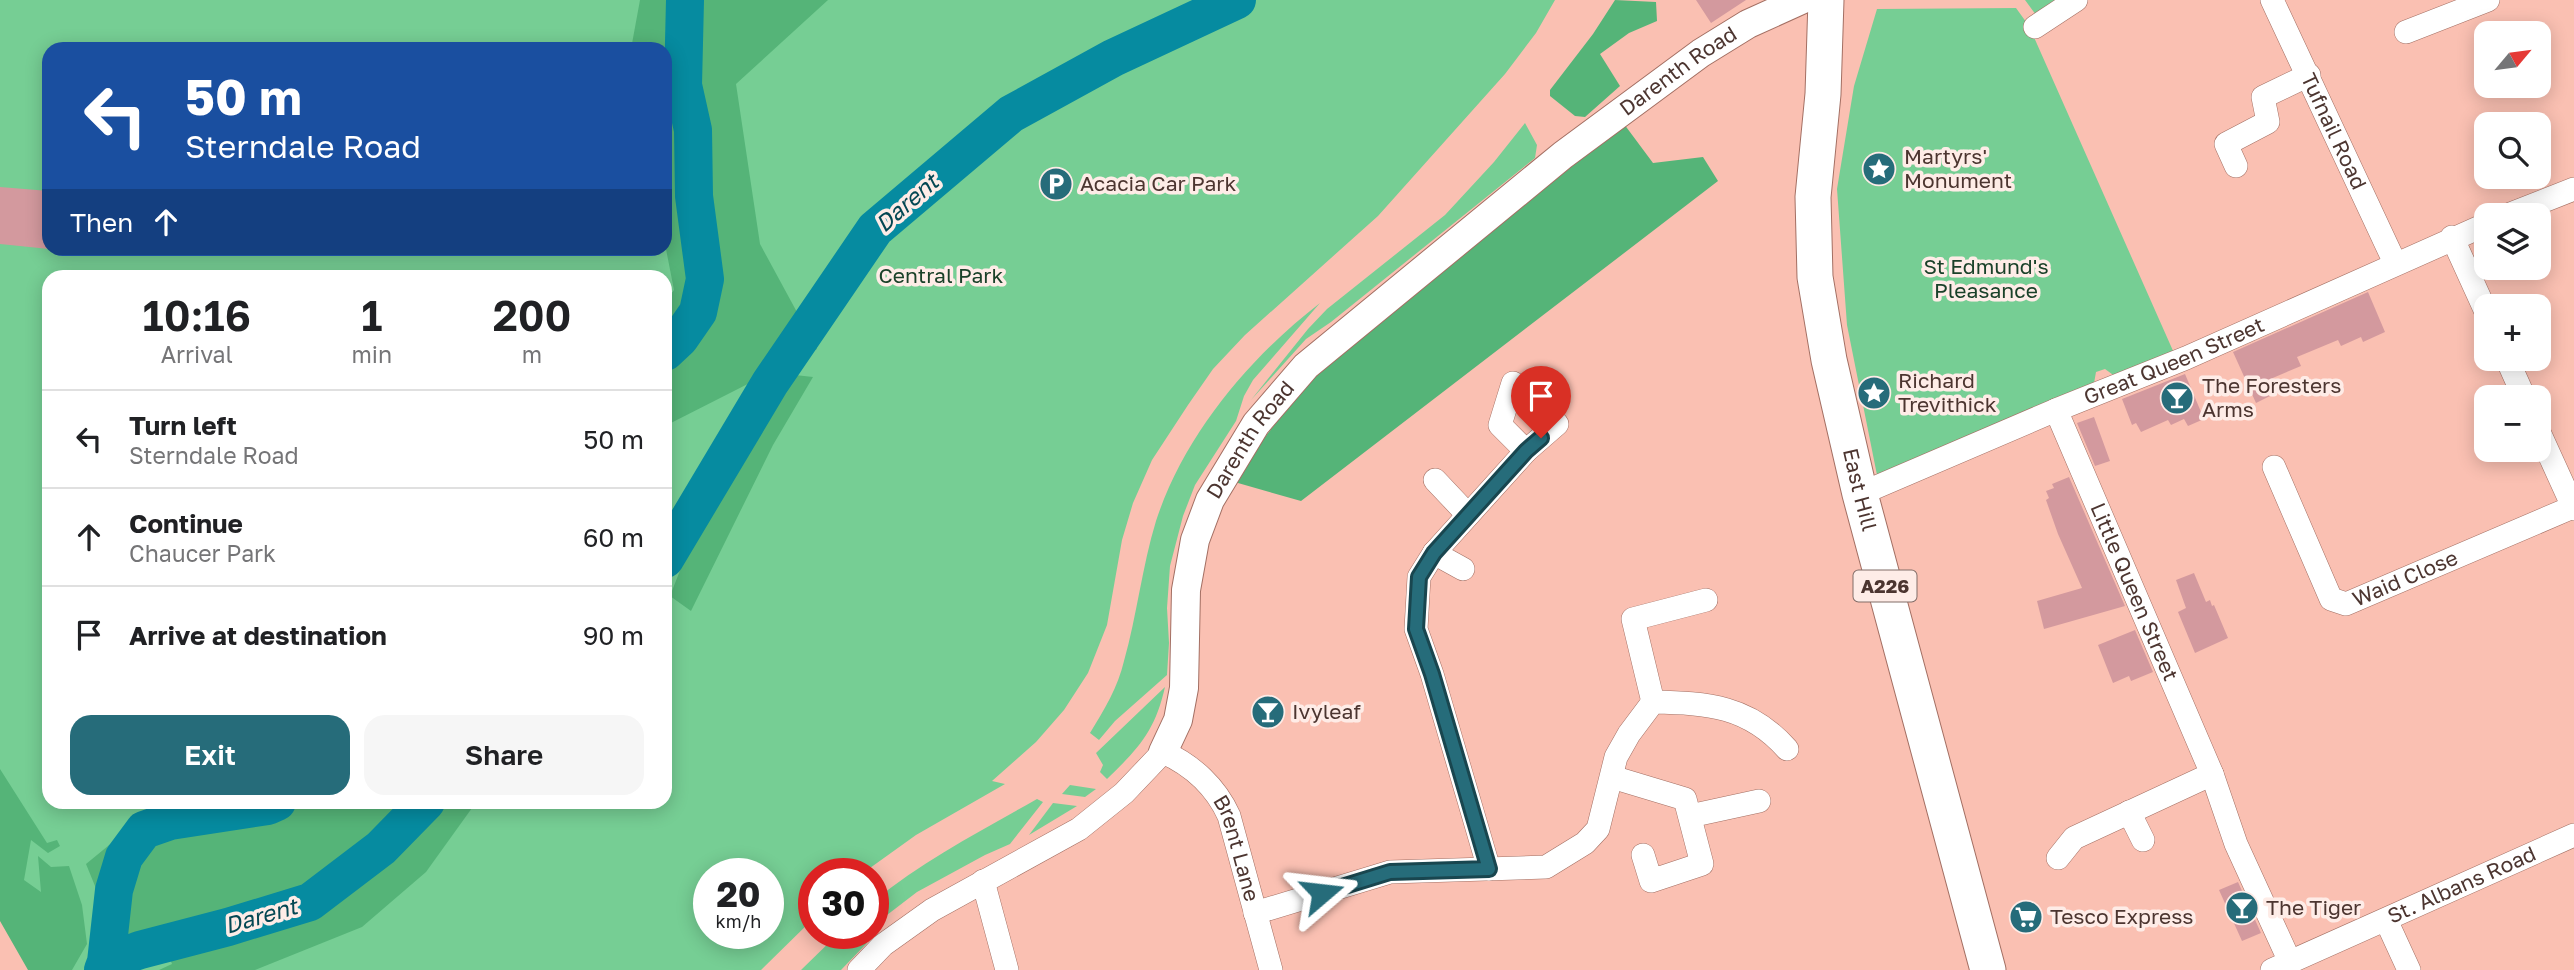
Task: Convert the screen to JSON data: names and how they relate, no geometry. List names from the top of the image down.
{
  "streets": {
    "main road": ["East Hill", "A226"],
    "street": [
      "Darenth Road",
      "Tufnail Road",
      "Great Queen Street",
      "Waid Close",
      "Little Queen Street",
      "Brent Lane",
      "St. Albans Road"
    ]
  },
  "crossings": [
    ["Darenth Road", "Brent Lane"],
    ["Tufnail Road", "Great Queen Street"],
    ["Great Queen Street", "East Hill"],
    ["Great Queen Street", "Little Queen Street"],
    ["Little Queen Street", "St. Albans Road"]
  ],
  "water": ["Darent"],
  "parks": ["St Edmund's Pleasance", "Central Park"],
  "places": {
    "place": ["Martyrs' Monument", "Richard Trevithick"],
    "parking": ["Acacia Car Park"],
    "bar": ["The Foresters Arms", "Ivyleaf", "The Tiger"],
    "supermarket": ["Tesco Express"]
  },
  "north": "top right",
  "page": {
    "map_buttons": ["+", "−"],
    "turn": ["50 m", "Sterndale Road"],
    "then": "Then",
    "eta": [
      "10:16",
      "Arrival",
      "1",
      "min",
      "200",
      "m"
    ],
    "list": [
      {
        "name": "Turn left",
        "note": "Sterndale Road",
        "value": "50 m"
      },
      {
        "name": "Continue",
        "note": "Chaucer Park",
        "value": "60 m"
      },
      {
        "name": "Arrive at destination",
        "value": "90 m"
      }
    ],
    "buttons": ["Exit", "Share"],
    "speed": "20 km/h",
    "limit": "30"
  }
}
